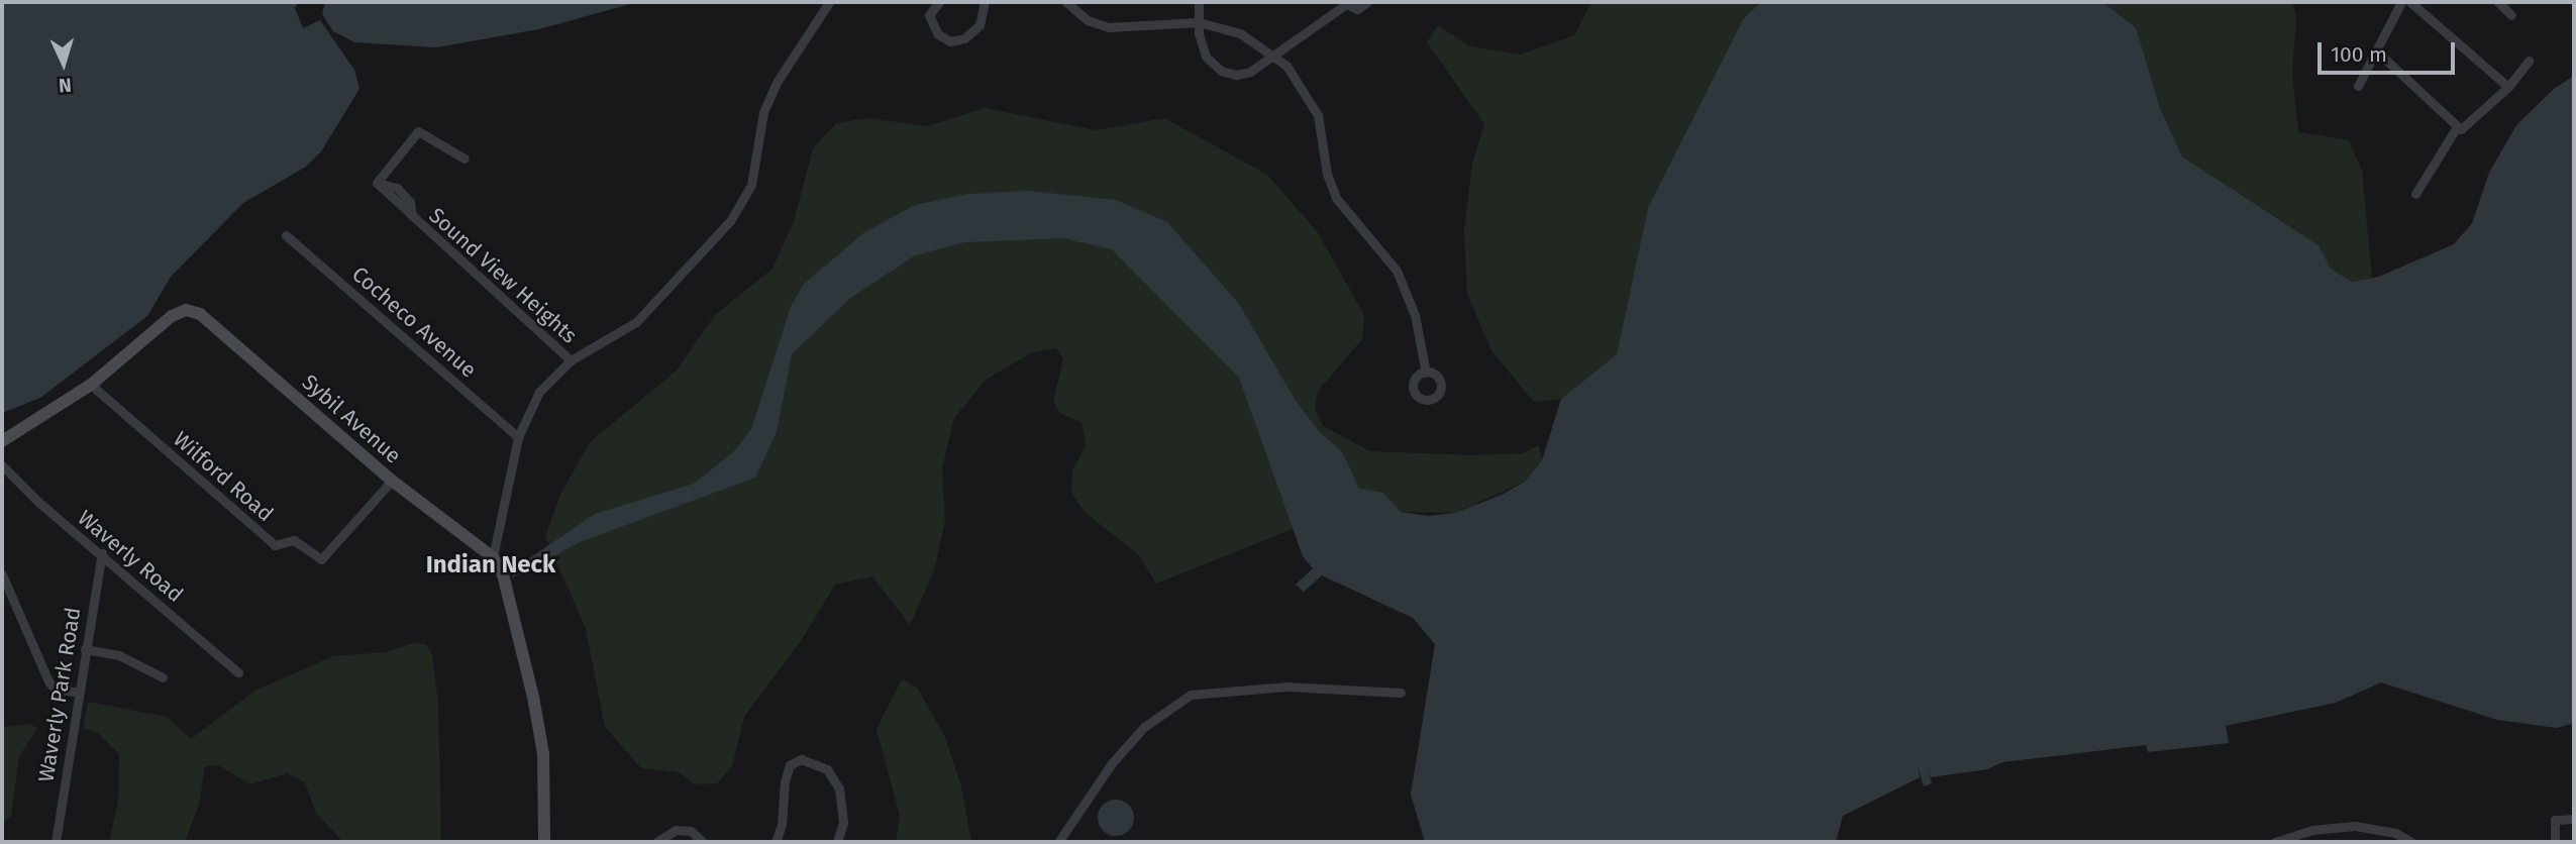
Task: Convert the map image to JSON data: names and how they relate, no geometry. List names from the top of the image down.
{
  "streets": {
    "main road": ["Sybil Avenue"],
    "street": [
      "Sound View Heights",
      "Cocheco Avenue",
      "Wilford Road",
      "Waverly Road",
      "Waverly Park Road"
    ]
  },
  "crossings": [
    ["Sybil Avenue", "Wilford Road"],
    ["Waverly Road", "Waverly Park Road"]
  ],
  "districts": ["Indian Neck"],
  "scale_bar": "100 m",
  "north": "bottom"
}
